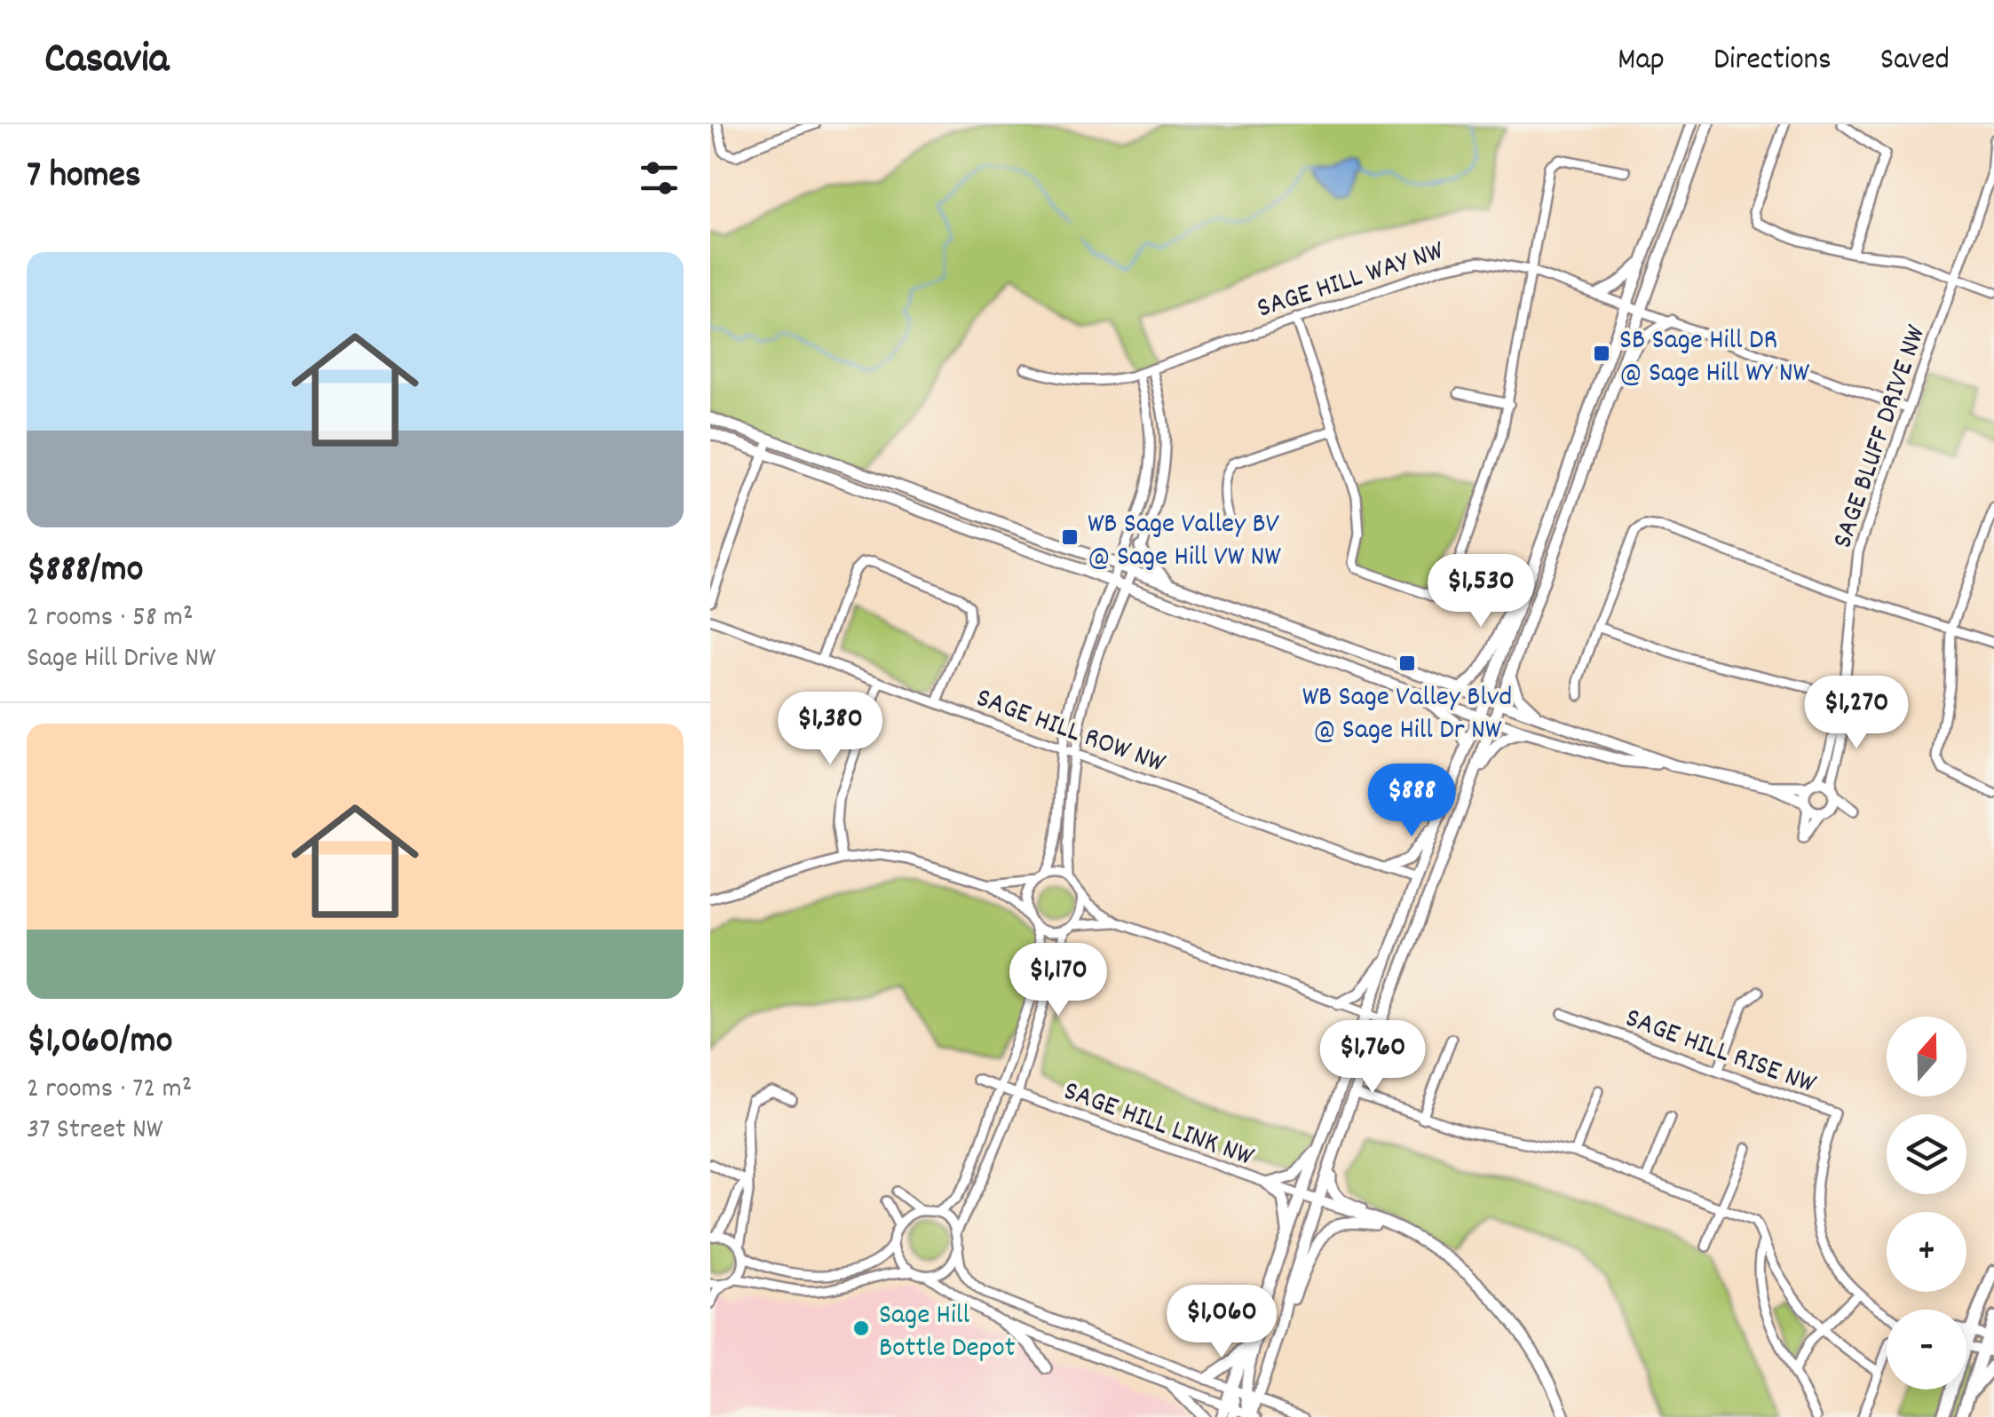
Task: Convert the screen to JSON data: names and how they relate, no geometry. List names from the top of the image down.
{
  "streets": {
    "street": [
      "SAGE HILL WAY NW",
      "SAGE BLUFF DRIVE NW",
      "SAGE HILL ROW NW",
      "SAGE HILL RISE NW",
      "SAGE HILL LINK NW"
    ]
  },
  "crossings": [
    ["SAGE HILL WAY NW", "SAGE BLUFF DRIVE NW"]
  ],
  "places": {
    "transit": ["SB Sage Hill DR @ Sage Hill WY NW", "WB Sage Valley BV @ Sage Hill VW NW", "WB Sage Valley Blvd @ Sage Hill Dr NW"],
    "other": ["Sage Hill Bottle Depot"]
  },
  "north": "top",
  "page": {
    "header": "Casavia",
    "nav": ["Map", "Directions", "Saved"],
    "heading": "7 homes",
    "list": [
      {
        "name": "$888/mo",
        "note": "2 rooms · 58 m² · Sage Hill Drive NW"
      },
      {
        "name": "$1,060/mo",
        "note": "2 rooms · 72 m² · 37 Street NW"
      }
    ],
    "price": [
      "$1,530",
      "$1,270",
      "$1,380",
      "$888",
      "$1,170",
      "$1,760",
      "$1,060"
    ],
    "map_buttons": ["+", "−"]
  }
}
